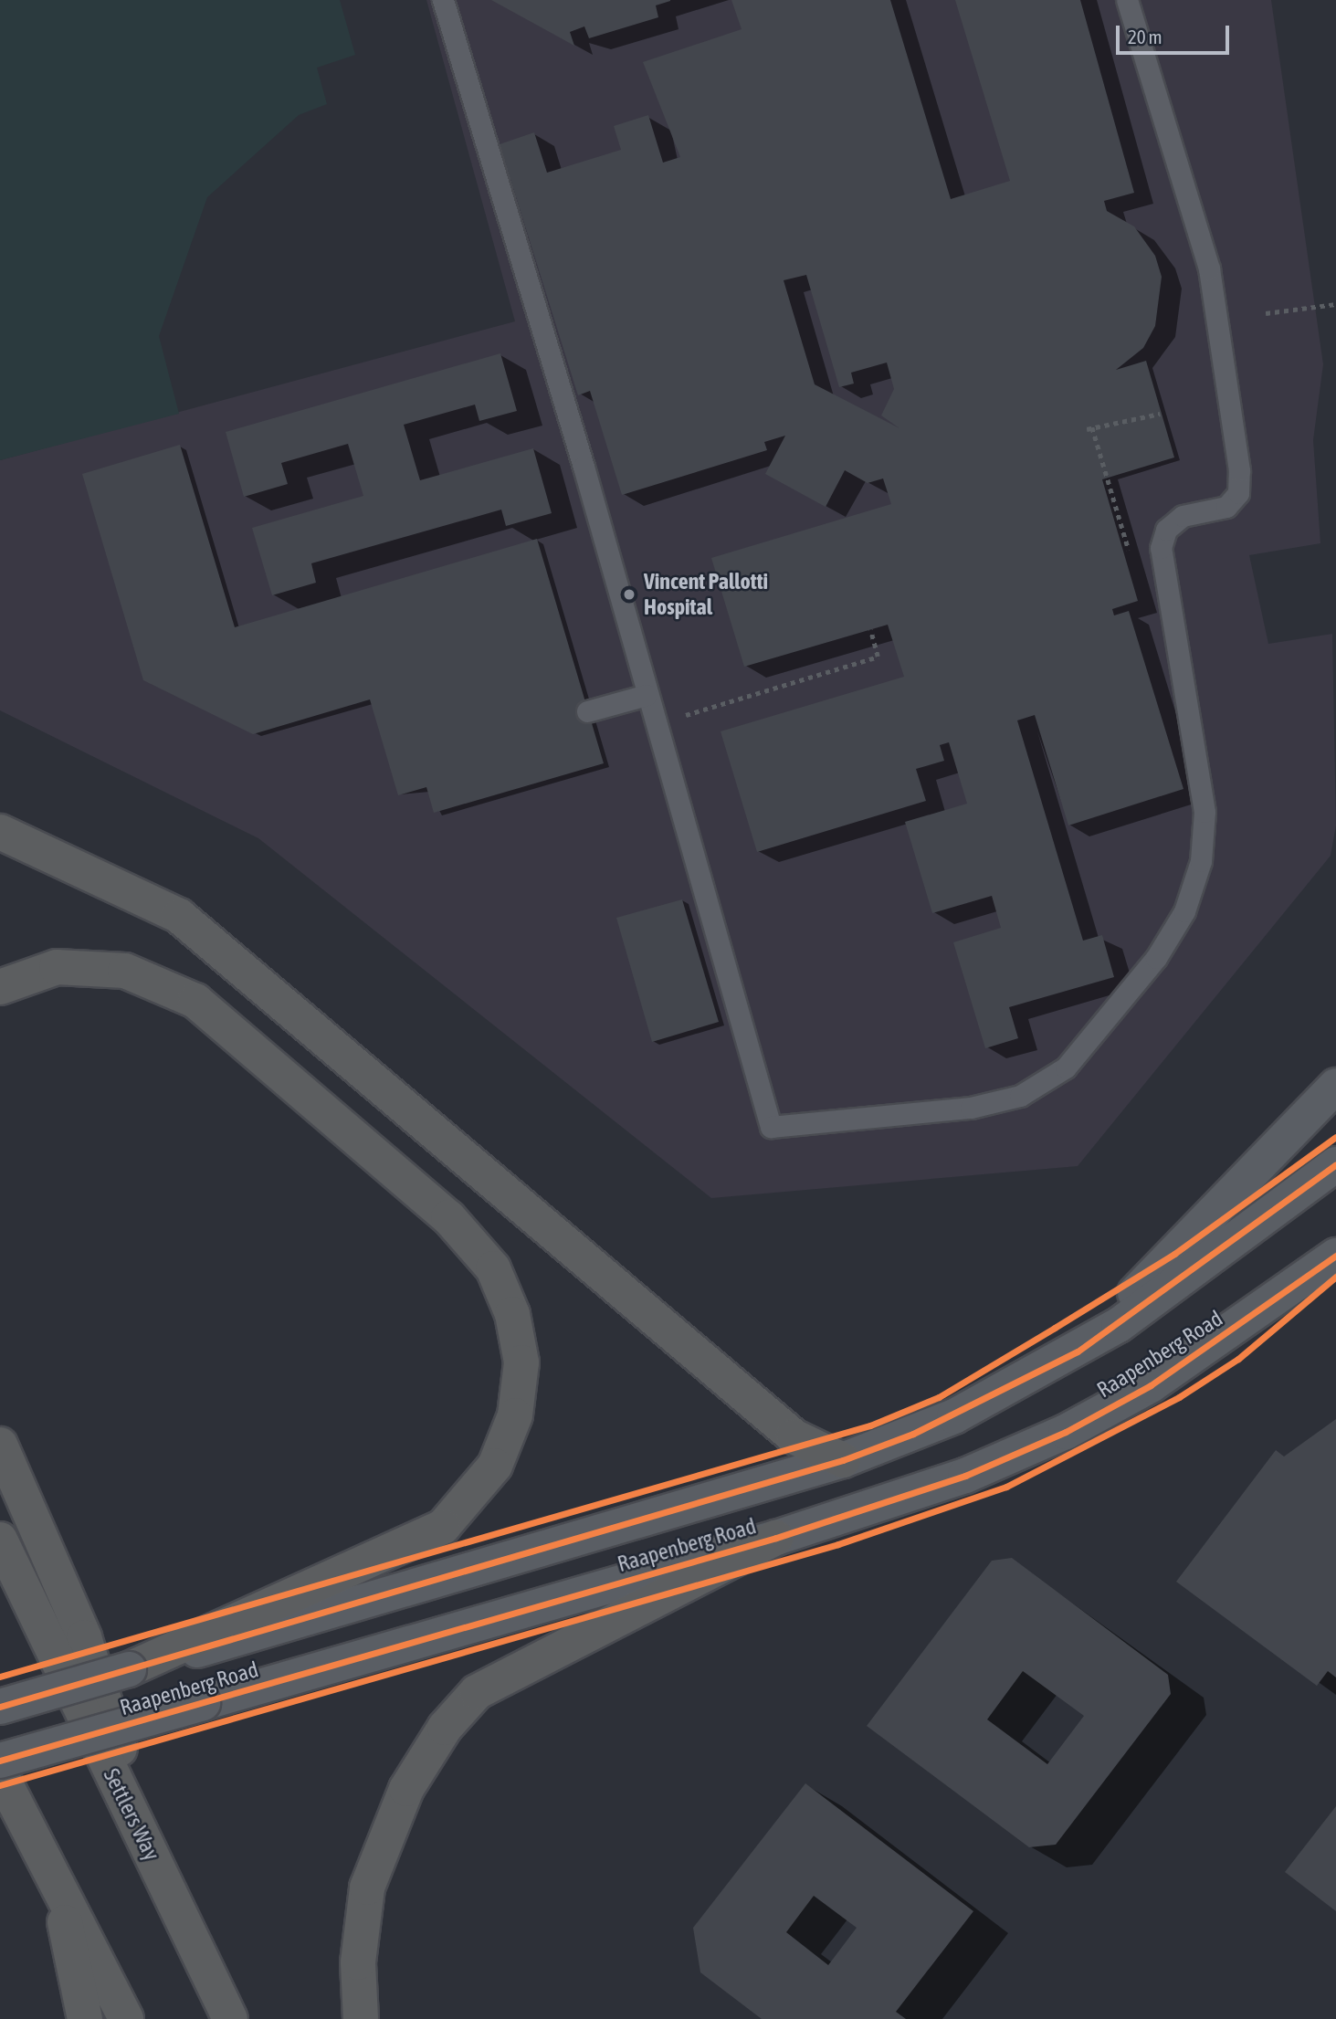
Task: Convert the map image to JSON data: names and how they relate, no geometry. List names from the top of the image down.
{
  "streets": {
    "highway": ["Settlers Way"],
    "main road": ["Raapenberg Road"]
  },
  "places": ["Vincent Pallotti Hospital"],
  "scale_bar": "20 m"
}
